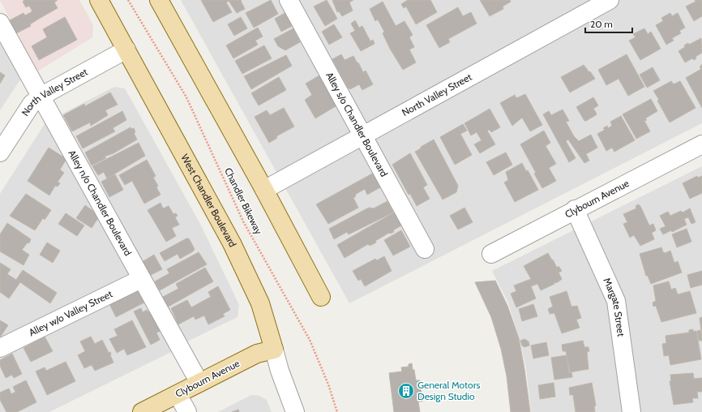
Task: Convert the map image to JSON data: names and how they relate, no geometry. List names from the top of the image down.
{
  "streets": {
    "main road": ["Clybourn Avenue", "West Chandler Boulevard"],
    "street": [
      "North Valley Street",
      "Alley s/o Chandler Boulevard",
      "Alley n/o Chandler Boulevard",
      "Margate Street",
      "Alley w/o Valley Street"
    ],
    "path": ["Chandler Bikeway"]
  },
  "crossings": [
    ["North Valley Street", "Alley s/o Chandler Boulevard"],
    ["North Valley Street", "West Chandler Boulevard"],
    ["North Valley Street", "Alley n/o Chandler Boulevard"],
    ["Clybourn Avenue", "West Chandler Boulevard"],
    ["Clybourn Avenue", "Alley n/o Chandler Boulevard"],
    ["Clybourn Avenue", "Margate Street"],
    ["Alley n/o Chandler Boulevard", "Alley w/o Valley Street"]
  ],
  "places": {
    "building": ["General Motors Design Studio"]
  },
  "scale_bar": "20 m"
}
